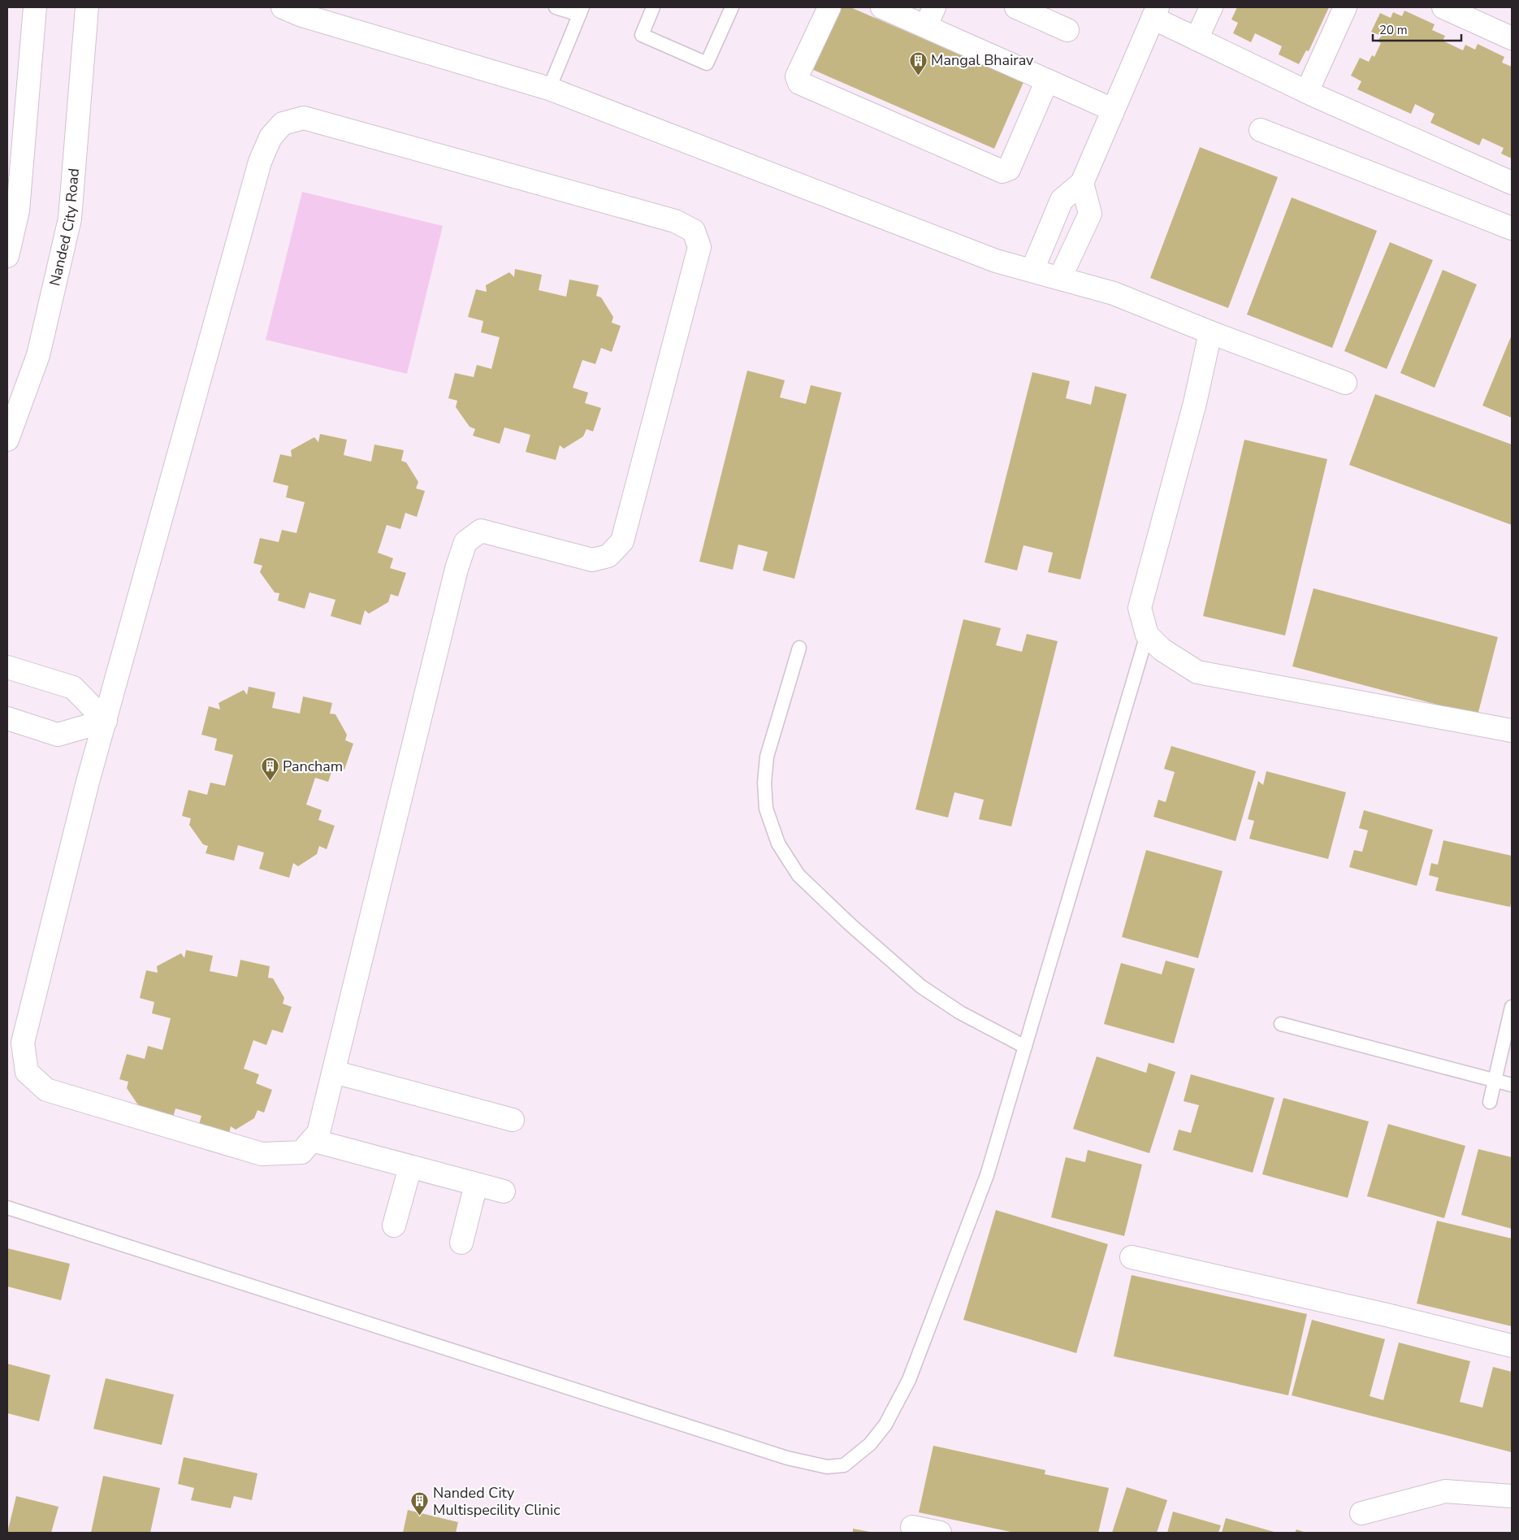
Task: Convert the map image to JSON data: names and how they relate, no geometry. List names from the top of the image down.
{
  "streets": {
    "street": ["Nanded City Road"]
  },
  "places": {
    "building": ["Mangal Bhairav", "Pancham", "Nanded City Multispecility Clinic"]
  },
  "scale_bar": "20 m"
}
